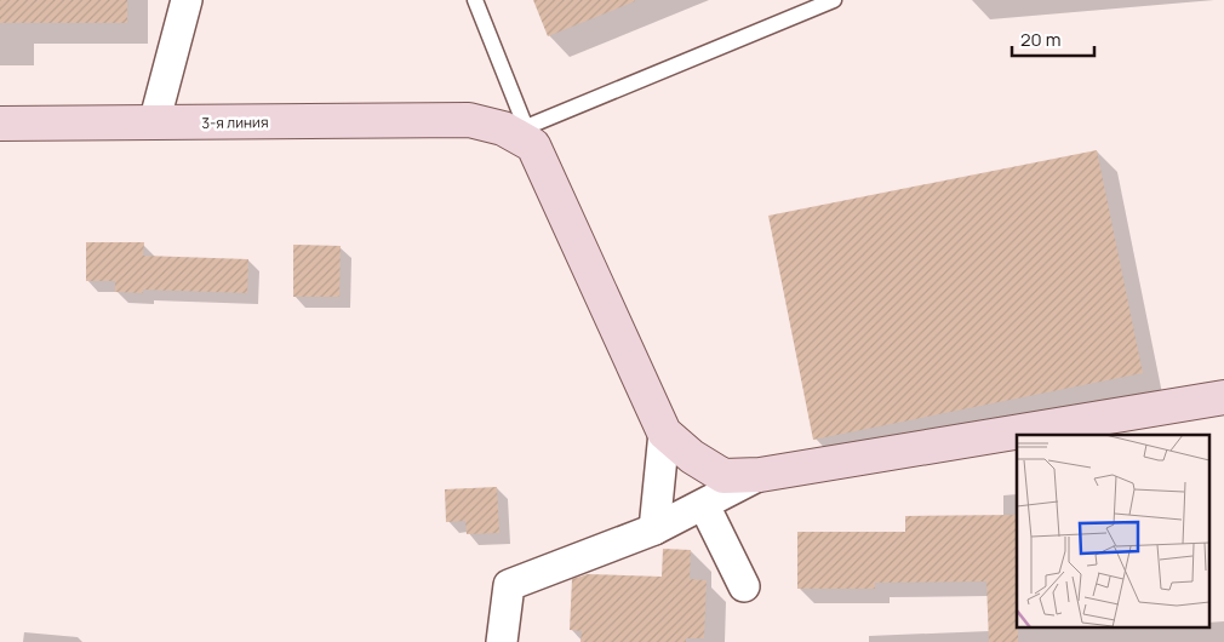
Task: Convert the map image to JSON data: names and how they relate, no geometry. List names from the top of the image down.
{
  "streets": {
    "street": ["3-я линия"]
  },
  "scale_bar": "20 m"
}
